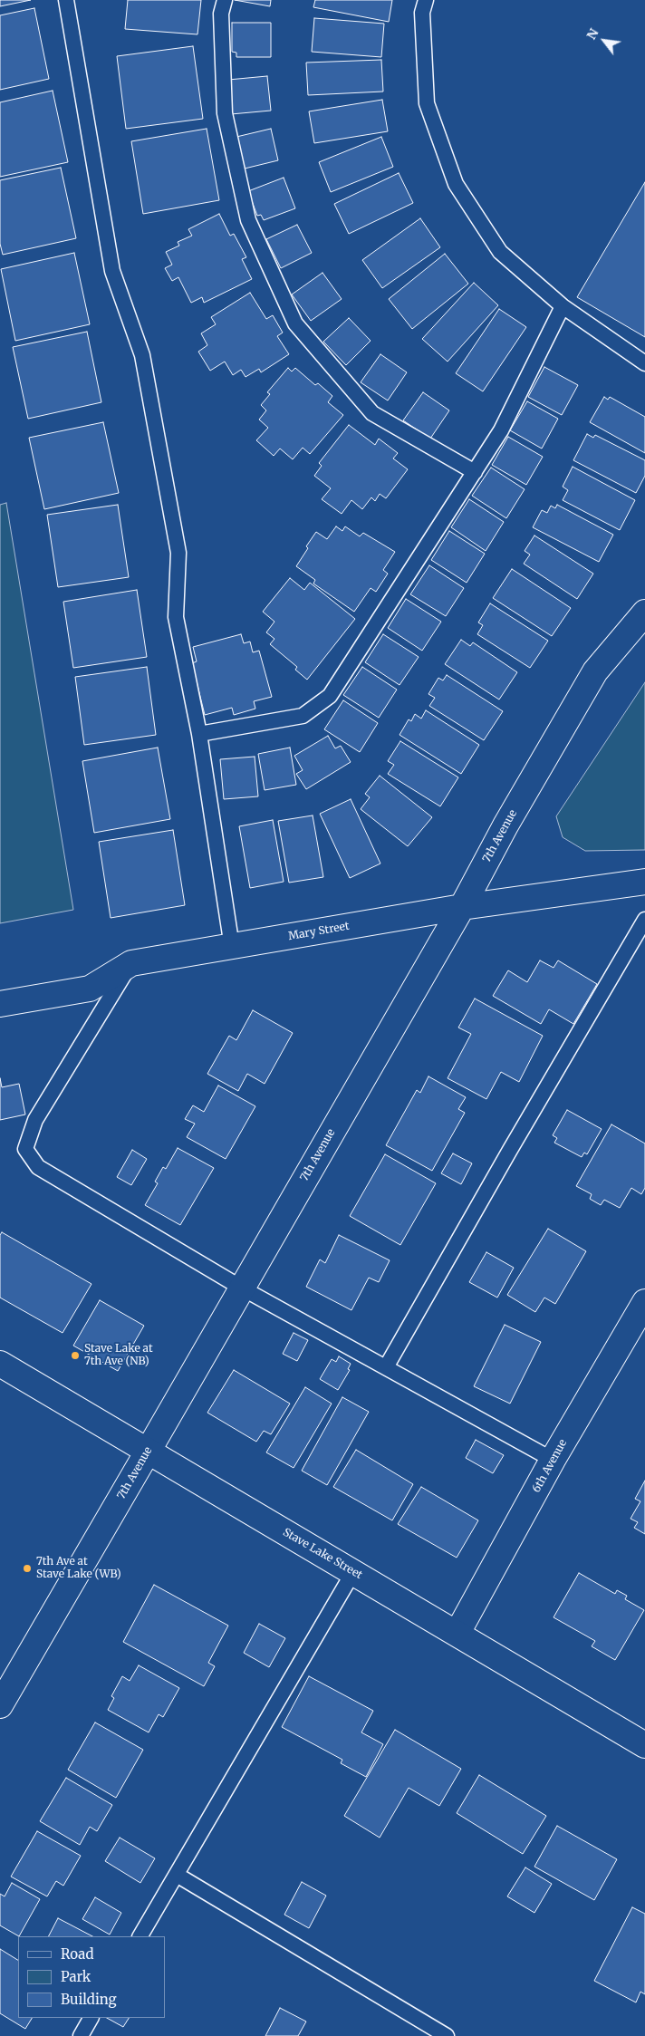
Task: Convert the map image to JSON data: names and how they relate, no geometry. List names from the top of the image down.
{
  "streets": {
    "street": [
      "7th Avenue",
      "Mary Street",
      "6th Avenue",
      "Stave Lake Street"
    ]
  },
  "crossings": [
    ["7th Avenue", "Mary Street"],
    ["7th Avenue", "Stave Lake Street"],
    ["6th Avenue", "Stave Lake Street"]
  ],
  "places": ["Stave Lake at 7th Ave (NB)", "7th Ave at Stave Lake (WB)"],
  "legend": ["Road", "Park", "Building"],
  "north": "top left"
}
